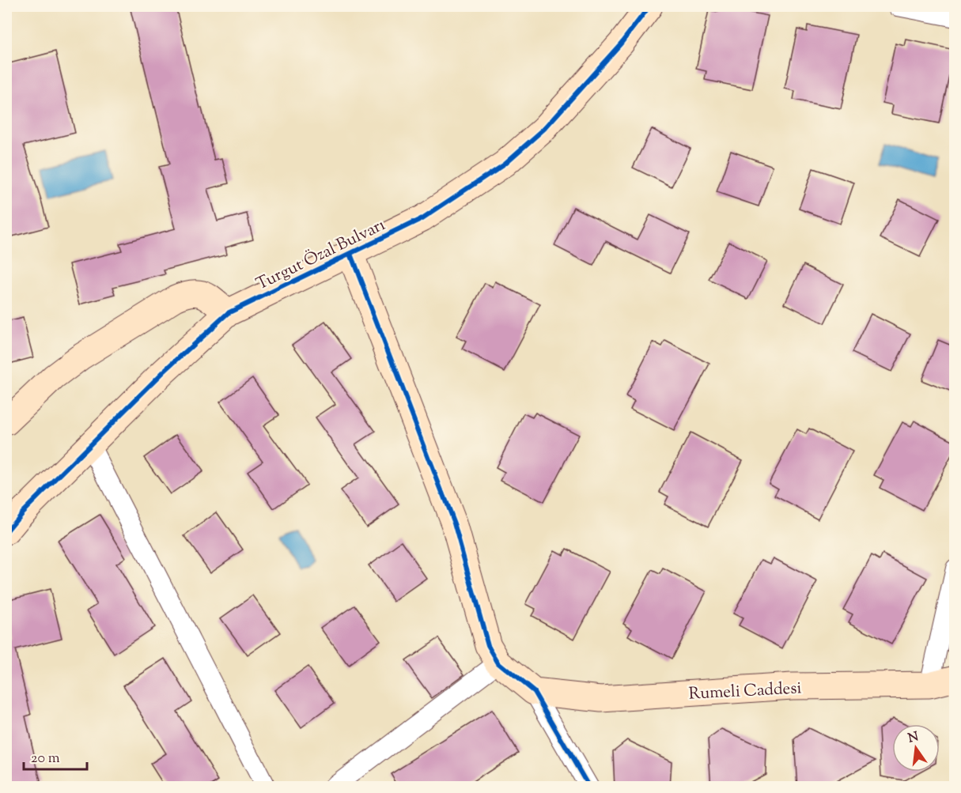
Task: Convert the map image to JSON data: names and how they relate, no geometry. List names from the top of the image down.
{
  "streets": {
    "street": ["Turgut Özal Bulvarı", "Rumeli Caddesi"]
  },
  "scale_bar": "20 m",
  "north": "top"
}
